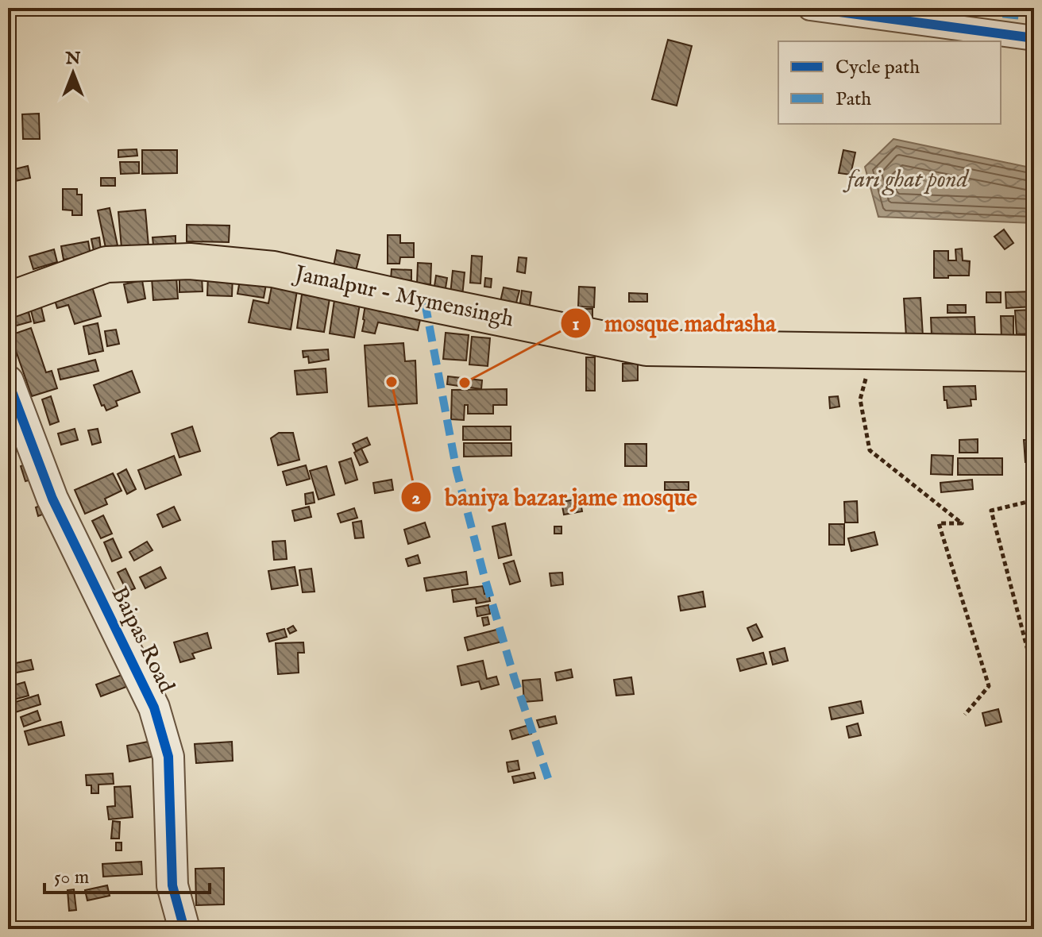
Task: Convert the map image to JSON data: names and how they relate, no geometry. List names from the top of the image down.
{
  "streets": {
    "main road": ["Jamalpur - Mymensingh"],
    "street": ["Baipas Road"]
  },
  "water": ["fari ghat pond"],
  "places": ["baniya bazar jame mosque", "mosque madrasha"],
  "legend": ["Cycle path", "Path"],
  "scale_bar": "50 m",
  "north": "top"
}
